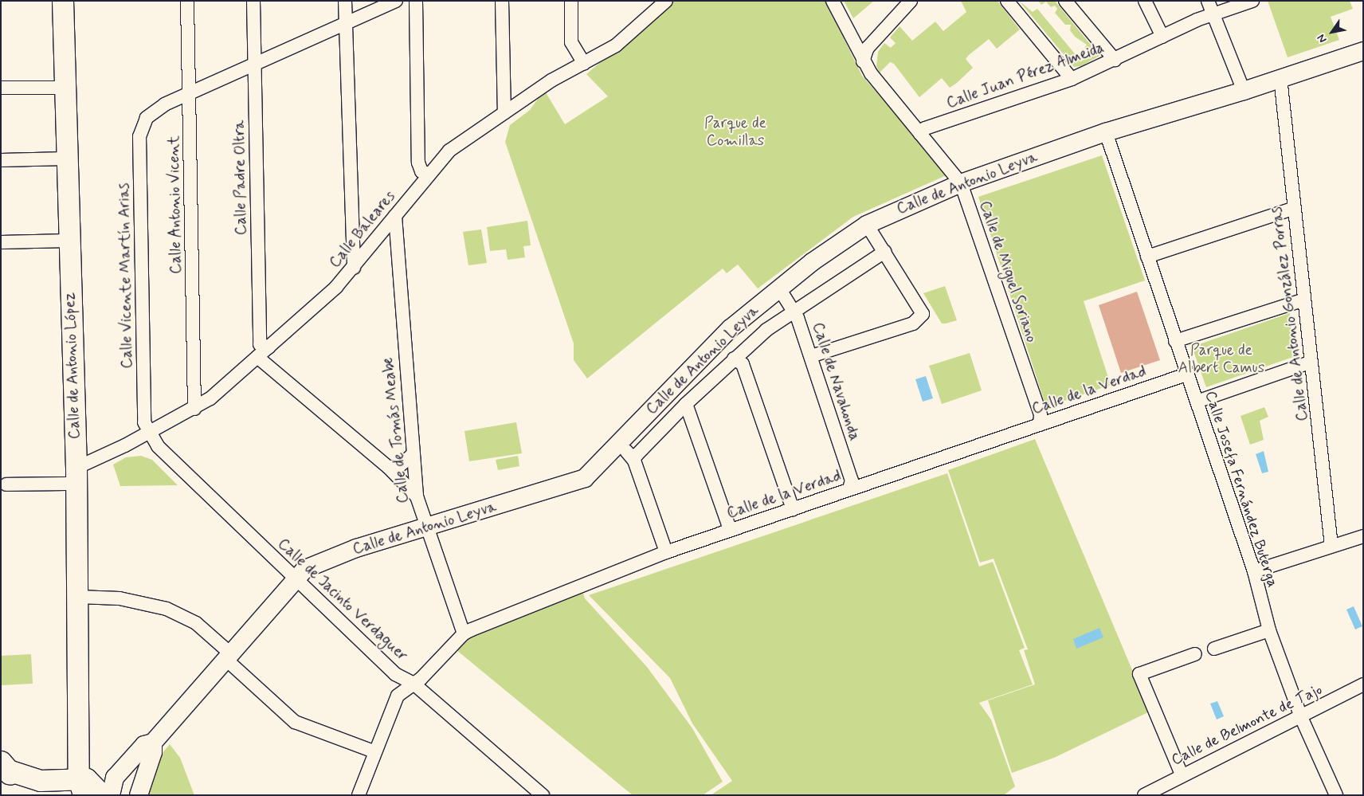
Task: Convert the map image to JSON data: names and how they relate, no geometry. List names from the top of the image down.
{
  "streets": {
    "main road": ["Calle de Antonio Leyva", "Calle de Antonio López"],
    "street": [
      "Calle Juan Pérez Almeida",
      "Calle Padre Oltra",
      "Calle Antonio Vicent",
      "Calle Baleares",
      "Calle de Miguel Soriano",
      "Calle Vicente Martín Arias",
      "Calle de Antonio González Porras",
      "Calle de Navahonda",
      "Calle de la Verdad",
      "Calle de Tomás Meabe",
      "Calle Josefa Fernández Buterga",
      "Calle de Jacinto Verdaguer",
      "Calle de Belmonte de Tajo"
    ]
  },
  "crossings": [
    ["Calle Juan Pérez Almeida", "Calle de Miguel Soriano"],
    ["Calle Padre Oltra", "Calle Baleares"],
    ["Calle de Antonio Leyva", "Calle de Miguel Soriano"],
    ["Calle de Antonio Leyva", "Calle de Antonio González Porras"],
    ["Calle de Antonio Leyva", "Calle de Navahonda"],
    ["Calle de Antonio Leyva", "Calle de Tomás Meabe"],
    ["Calle de Antonio Leyva", "Calle Josefa Fernández Buterga"],
    ["Calle de Antonio Leyva", "Calle de Jacinto Verdaguer"],
    ["Calle Antonio Vicent", "Calle Baleares"],
    ["Calle Antonio Vicent", "Calle Vicente Martín Arias"],
    ["Calle Baleares", "Calle Vicente Martín Arias"],
    ["Calle Baleares", "Calle de Antonio López"],
    ["Calle Baleares", "Calle de Tomás Meabe"],
    ["Calle Baleares", "Calle de Jacinto Verdaguer"],
    ["Calle de Miguel Soriano", "Calle de la Verdad"],
    ["Calle Vicente Martín Arias", "Calle de Jacinto Verdaguer"],
    ["Calle de Navahonda", "Calle de la Verdad"],
    ["Calle de la Verdad", "Calle de Tomás Meabe"],
    ["Calle de la Verdad", "Calle Josefa Fernández Buterga"],
    ["Calle de la Verdad", "Calle de Jacinto Verdaguer"],
    ["Calle Josefa Fernández Buterga", "Calle de Belmonte de Tajo"]
  ],
  "parks": ["Parque de Comillas", "Parque de Albert Camus"],
  "north": "bottom left"
}
